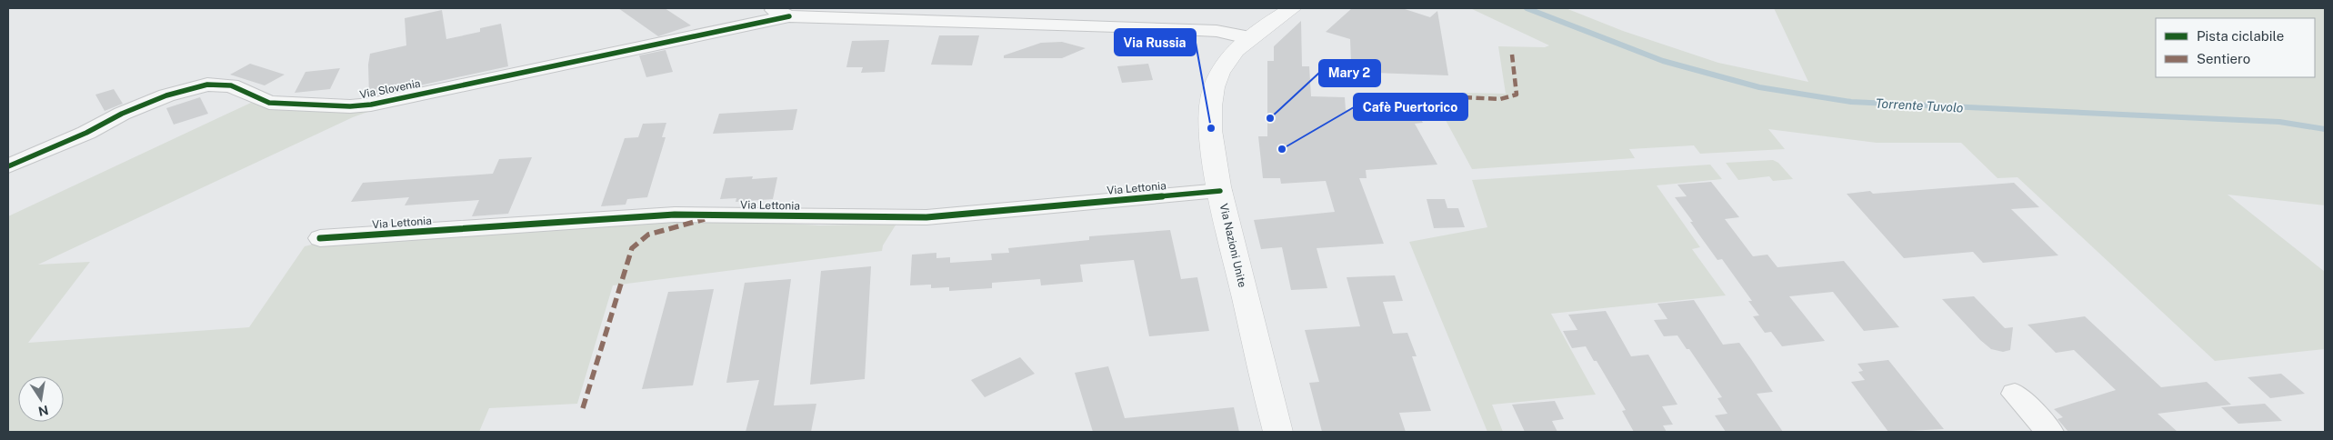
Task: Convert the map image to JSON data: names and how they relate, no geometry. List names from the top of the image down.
{
  "streets": {
    "street": ["Via Slovenia", "Via Lettonia", "Via Nazioni Unite"]
  },
  "crossings": [
    ["Via Slovenia", "Via Nazioni Unite"],
    ["Via Lettonia", "Via Nazioni Unite"]
  ],
  "water": ["Torrente Tuvolo"],
  "places": ["Mary 2", "Via Russia", "Cafè Puertorico"],
  "legend": ["Pista ciclabile", "Sentiero"],
  "north": "bottom"
}
